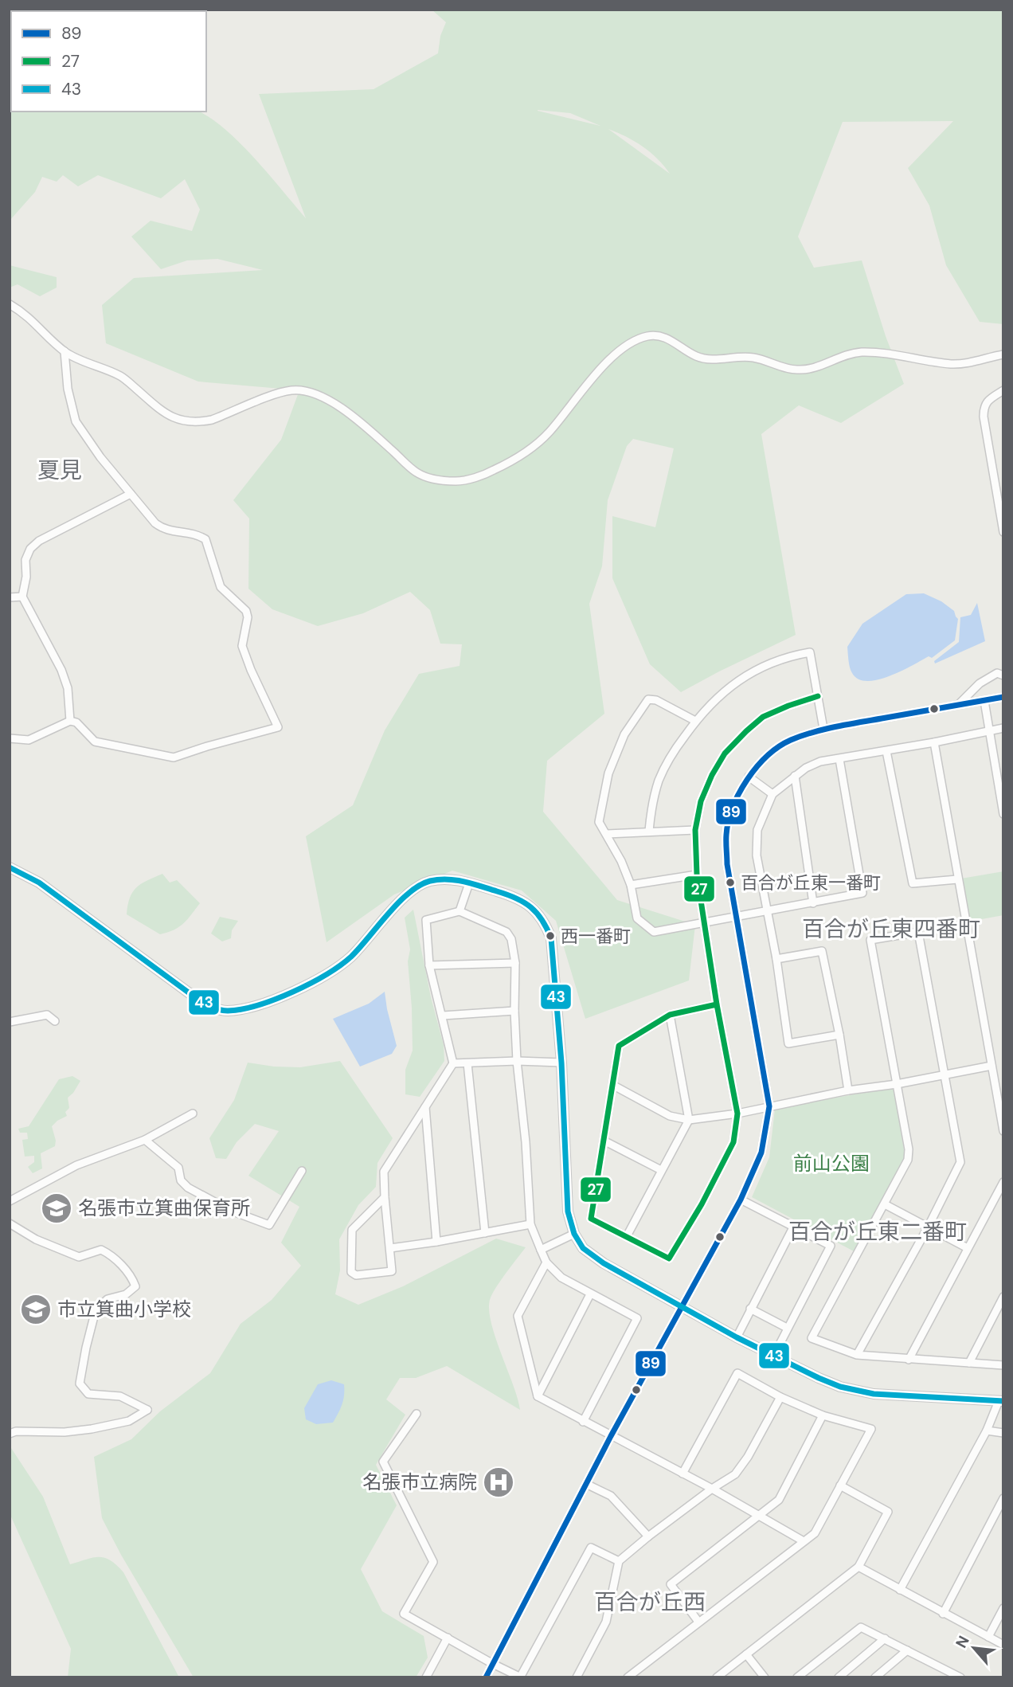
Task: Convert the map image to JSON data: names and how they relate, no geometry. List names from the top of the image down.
{
  "districts": [
    "夏見",
    "百合が丘東四番町",
    "百合が丘東二番町",
    "百合が丘西"
  ],
  "parks": ["前山公園"],
  "places": {
    "other": ["百合が丘東一番町", "西一番町"],
    "school or university": ["名張市立箕曲保育所", "市立箕曲小学校"],
    "hospital": ["名張市立病院"]
  },
  "lines": ["transit line 27", "transit line 89", "transit line 43"],
  "legend": ["89", "27", "43"],
  "north": "top left"
}
